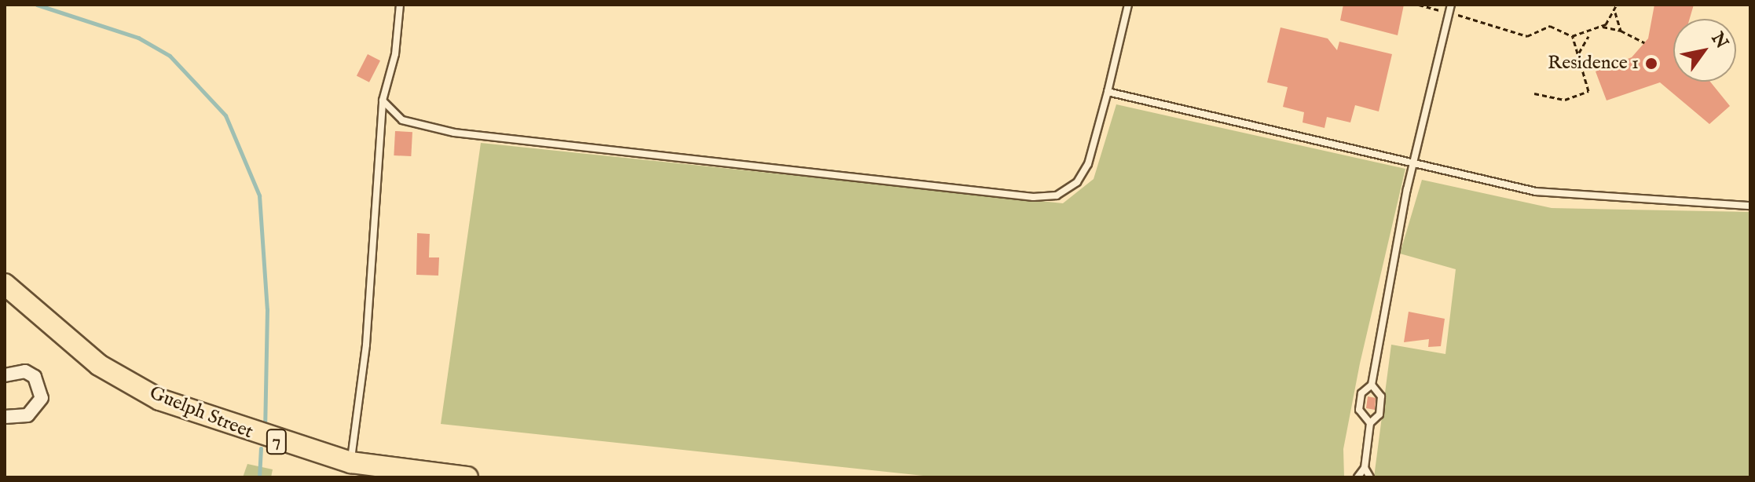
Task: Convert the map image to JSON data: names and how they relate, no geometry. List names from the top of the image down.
{
  "streets": {
    "main road": ["Guelph Street", "7"]
  },
  "places": ["Residence 1"],
  "north": "top right"
}
